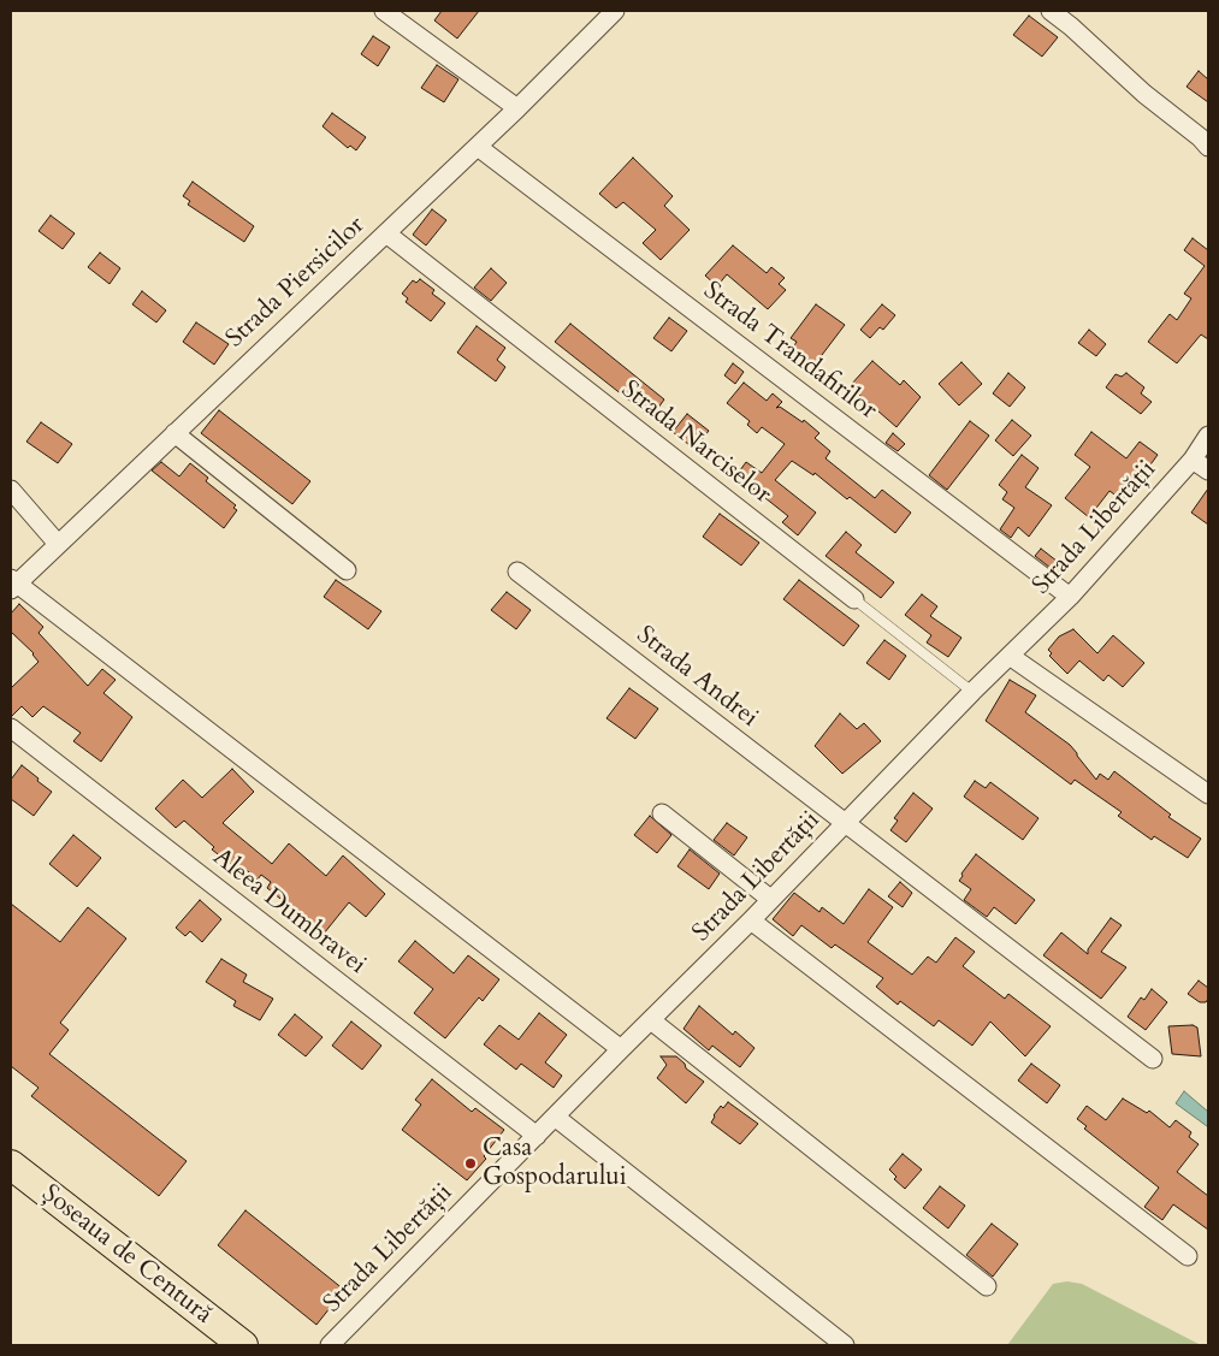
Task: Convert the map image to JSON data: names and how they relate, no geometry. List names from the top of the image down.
{
  "streets": {
    "main road": ["Șoseaua de Centură"],
    "street": [
      "Strada Piersicilor",
      "Strada Trandafirilor",
      "Strada Narciselor",
      "Strada Libertății",
      "Strada Andrei",
      "Aleea Dumbravei"
    ]
  },
  "crossings": [
    ["Strada Piersicilor", "Strada Trandafirilor"],
    ["Strada Piersicilor", "Strada Narciselor"],
    ["Strada Trandafirilor", "Strada Libertății"],
    ["Strada Narciselor", "Strada Libertății"],
    ["Strada Libertății", "Strada Andrei"],
    ["Strada Libertății", "Aleea Dumbravei"]
  ],
  "places": ["Casa Gospodarului"]
}
